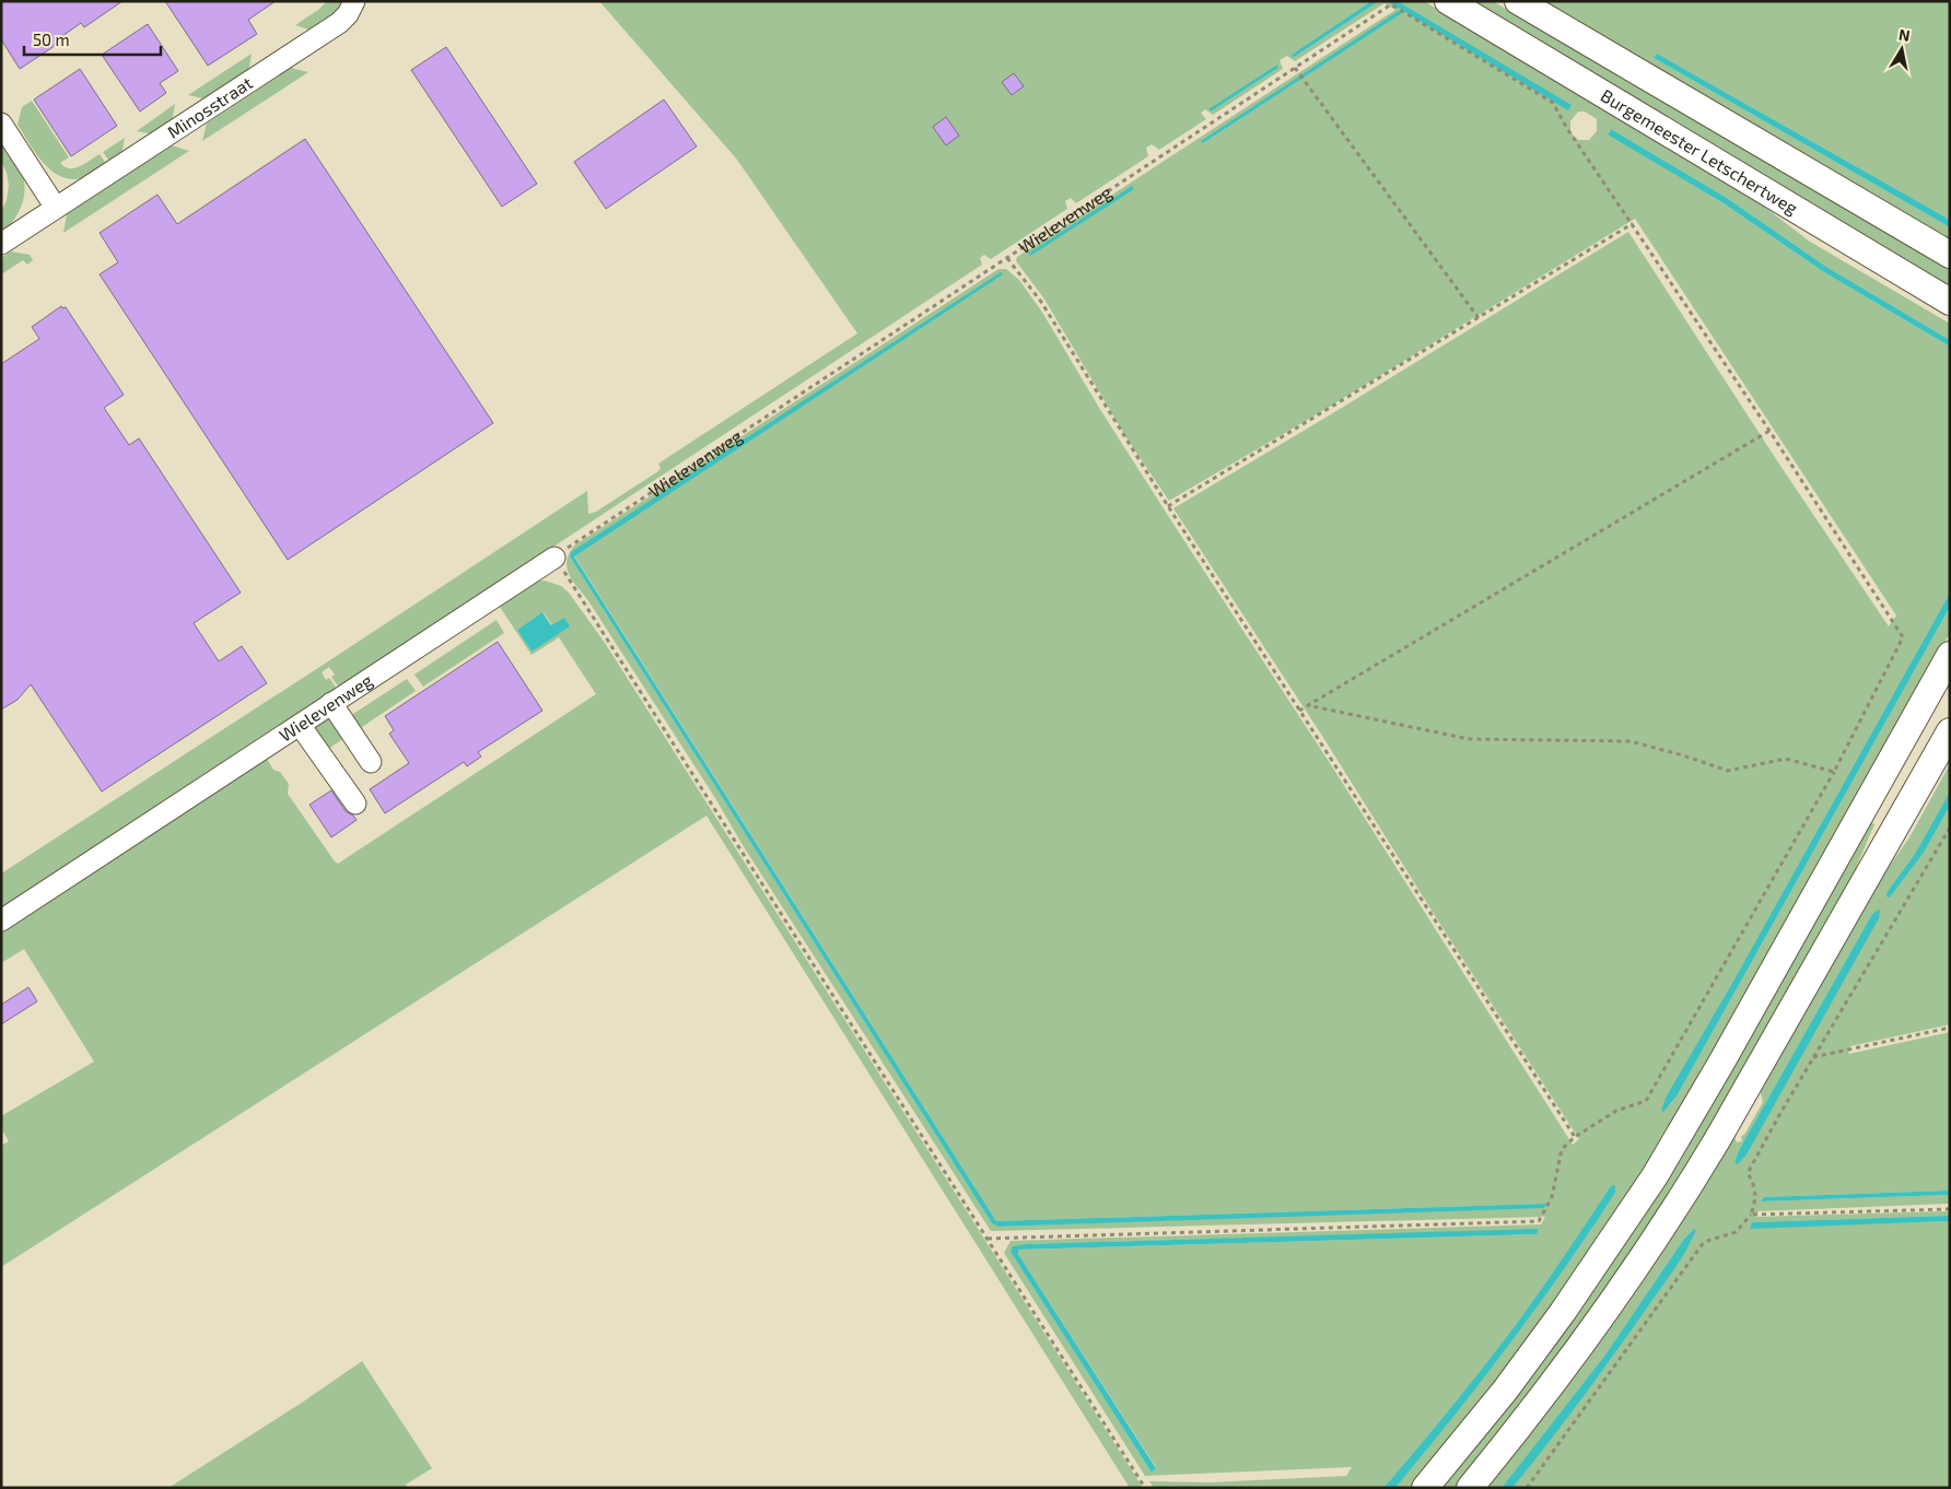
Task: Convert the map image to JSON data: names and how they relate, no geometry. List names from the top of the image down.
{
  "streets": {
    "main road": ["Burgemeester Letschertweg"],
    "street": ["Minosstraat", "Wielevenweg"]
  },
  "scale_bar": "50 m",
  "north": "top"
}
